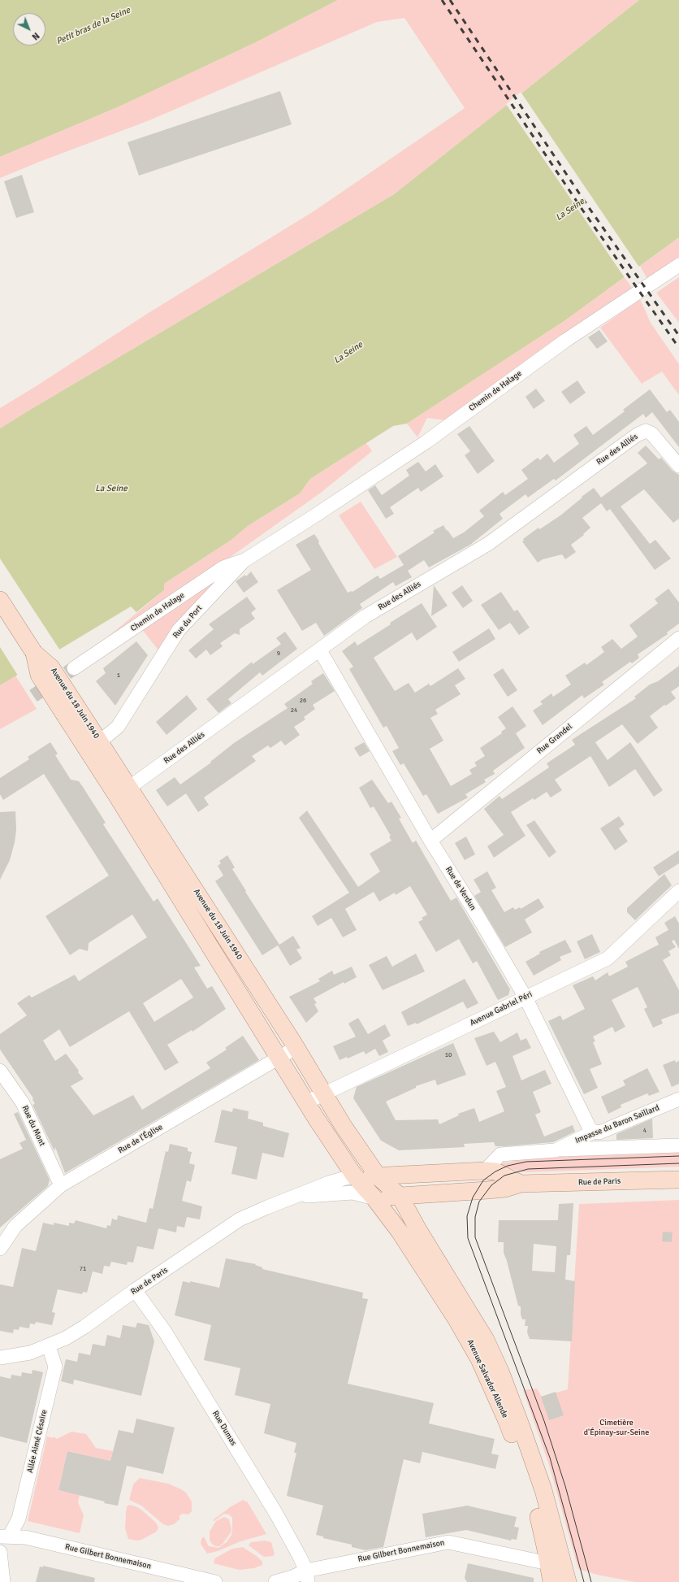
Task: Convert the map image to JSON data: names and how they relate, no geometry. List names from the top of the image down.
{
  "streets": {
    "main road": ["Avenue du 18 Juin 1940", "Rue de Paris", "Avenue Salvador Allende"],
    "street": [
      "Chemin de Halage",
      "Rue des Alliés",
      "Rue du Port",
      "Rue Grandel",
      "Rue de Verdun",
      "Avenue Gabriel Péri",
      "Impasse du Baron Saillard",
      "Rue du Mont",
      "Rue de l'Église",
      "Rue Dumas",
      "Allée Aimé Césaire",
      "Rue Gilbert Bonnemaison"
    ]
  },
  "crossings": [
    ["Chemin de Halage", "Rue du Port"],
    ["Rue des Alliés", "Avenue du 18 Juin 1940"],
    ["Rue des Alliés", "Rue de Verdun"],
    ["Rue du Port", "Avenue du 18 Juin 1940"],
    ["Avenue du 18 Juin 1940", "Avenue Gabriel Péri"],
    ["Avenue du 18 Juin 1940", "Rue de l'Église"],
    ["Avenue du 18 Juin 1940", "Rue de Paris"],
    ["Avenue du 18 Juin 1940", "Avenue Salvador Allende"],
    ["Rue Grandel", "Rue de Verdun"],
    ["Rue de Verdun", "Avenue Gabriel Péri"],
    ["Rue de Verdun", "Impasse du Baron Saillard"],
    ["Impasse du Baron Saillard", "Rue de Paris"],
    ["Rue du Mont", "Rue de l'Église"],
    ["Rue de Paris", "Avenue Salvador Allende"],
    ["Rue de Paris", "Rue Dumas"],
    ["Rue de Paris", "Allée Aimé Césaire"],
    ["Avenue Salvador Allende", "Rue Gilbert Bonnemaison"],
    ["Rue Dumas", "Rue Gilbert Bonnemaison"],
    ["Allée Aimé Césaire", "Rue Gilbert Bonnemaison"]
  ],
  "water": ["Petit bras de la Seine", "La Seine"],
  "parks": ["Cimetière d'Épinay-sur-Seine"],
  "house_numbers": [
    "9",
    "1",
    "26",
    "24",
    "10",
    "4",
    "71"
  ],
  "north": "bottom right"
}
